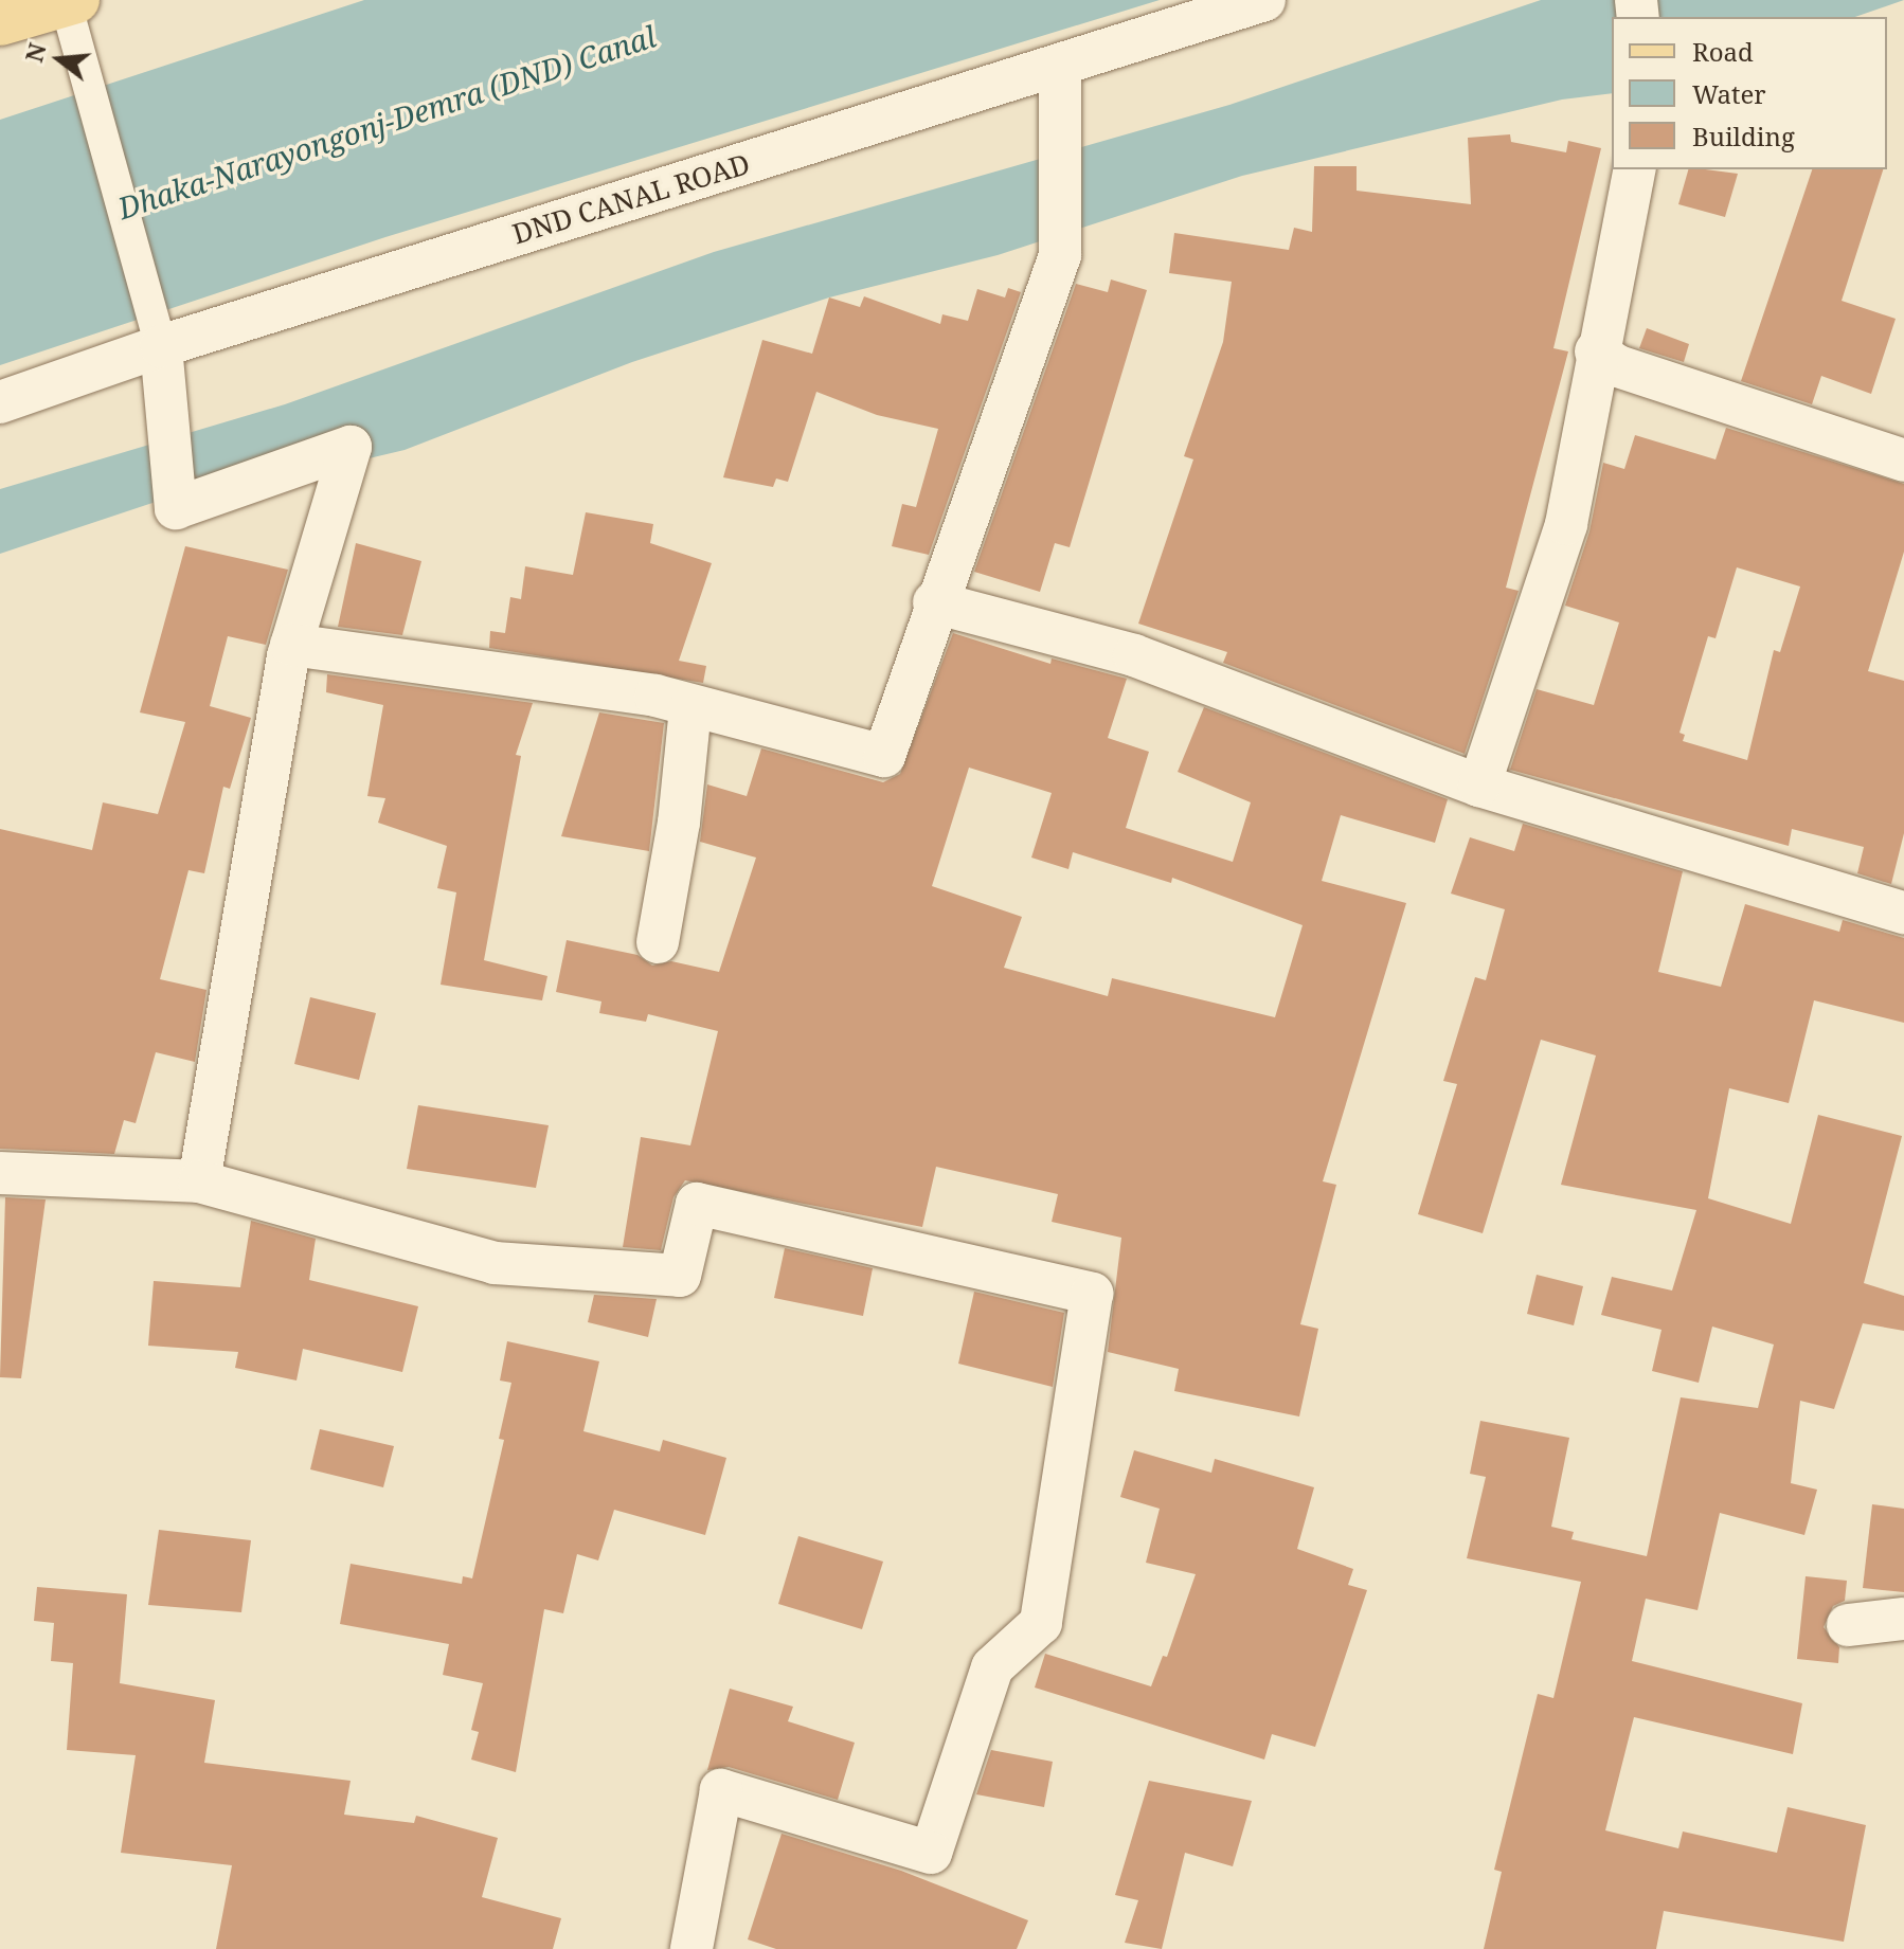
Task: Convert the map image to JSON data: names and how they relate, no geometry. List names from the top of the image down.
{
  "streets": {
    "street": ["DND CANAL ROAD"]
  },
  "water": ["Dhaka-Narayongonj-Demra (DND) Canal"],
  "legend": ["Road", "Water", "Building"],
  "north": "left"
}
